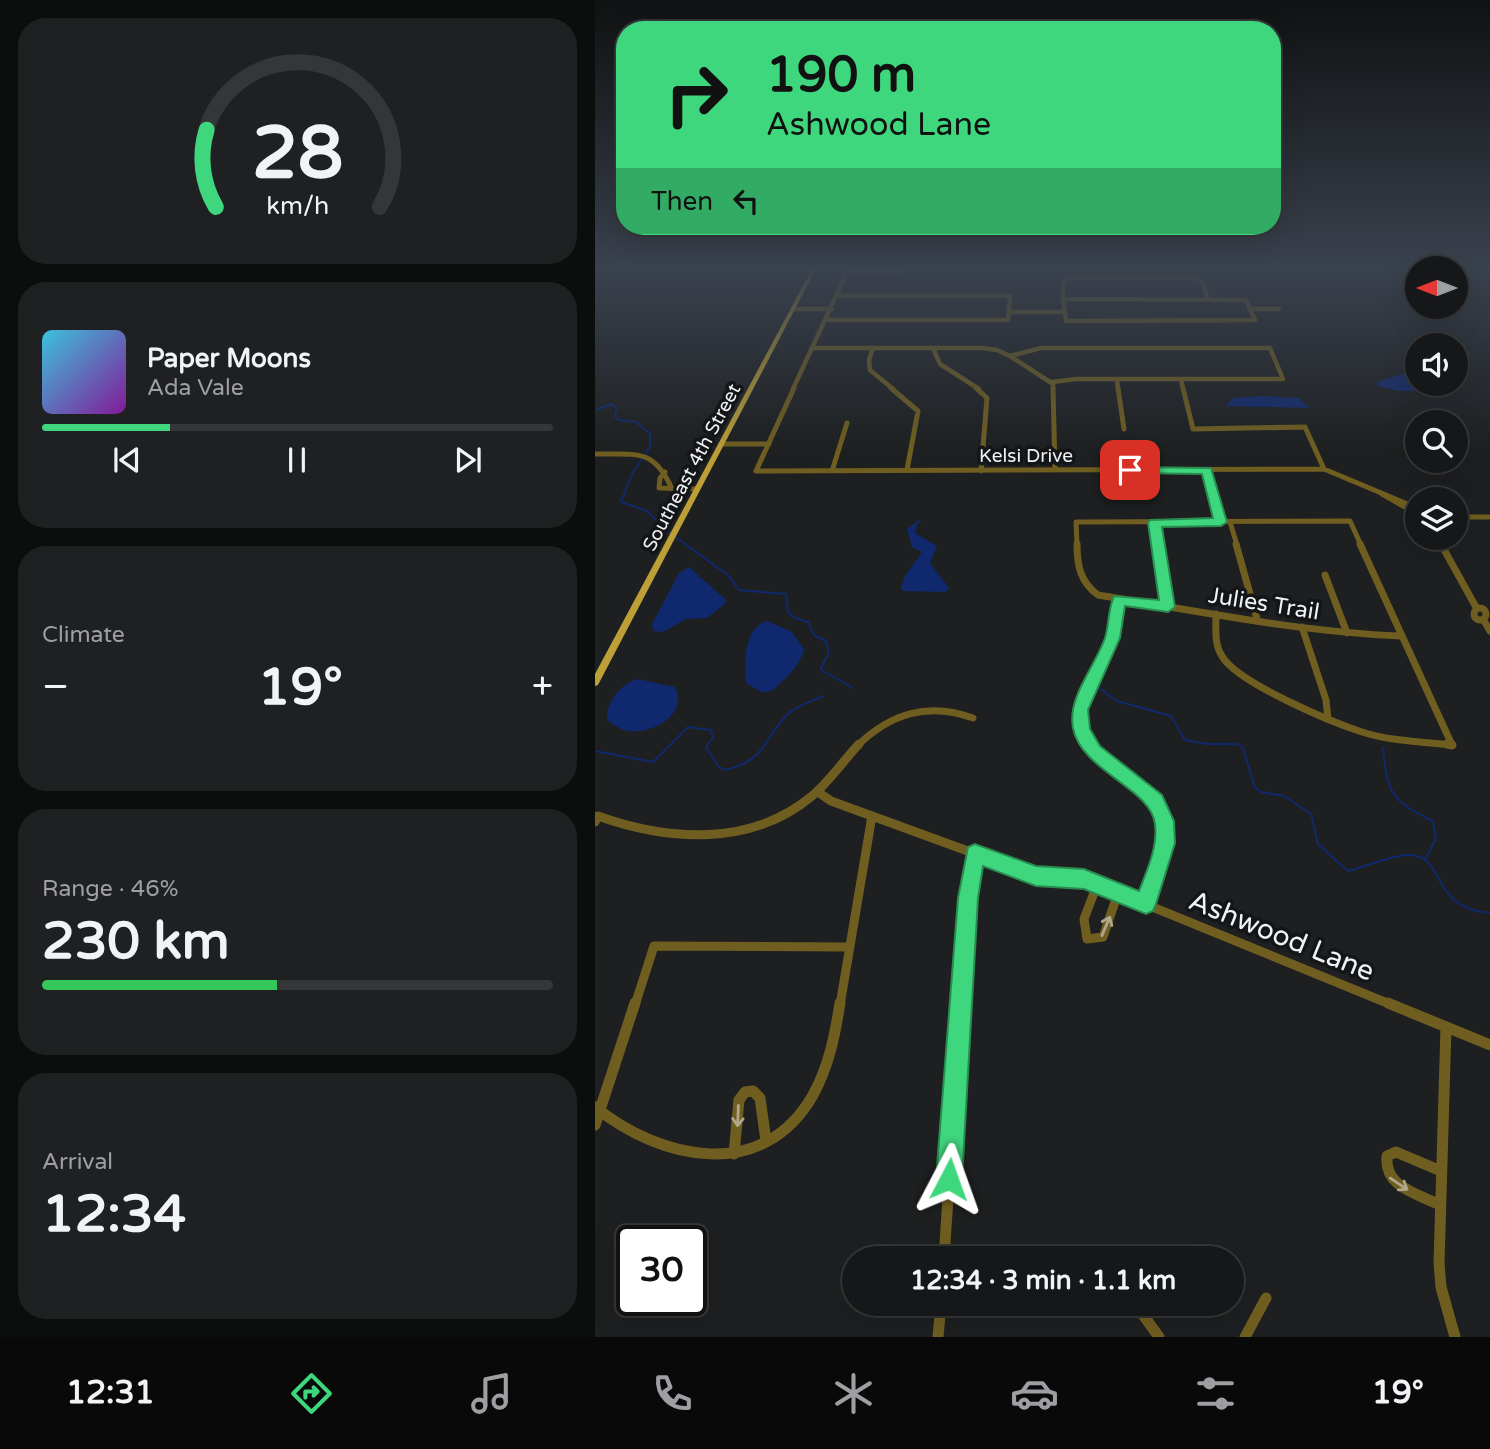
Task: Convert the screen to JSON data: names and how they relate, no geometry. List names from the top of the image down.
{
  "streets": {
    "main road": ["Southeast 4th Street"],
    "street": ["Kelsi Drive", "Julies Trail", "Ashwood Lane"]
  },
  "north": "left",
  "page": {
    "turn": ["190 m", "Ashwood Lane"],
    "then": "Then",
    "song": ["Paper Moons", "Ada Vale"],
    "tile": [
      "Climate",
      ["Range · 46%", "230 km"],
      ["Arrival", "12:34"]
    ],
    "heat": ["−", "19°", "+"],
    "limit": "30",
    "trip": "12:34 · 3 min · 1.1 km",
    "tabs": ["12:31", "19°"],
    "gauge": ["28", "km/h"]
  }
}
